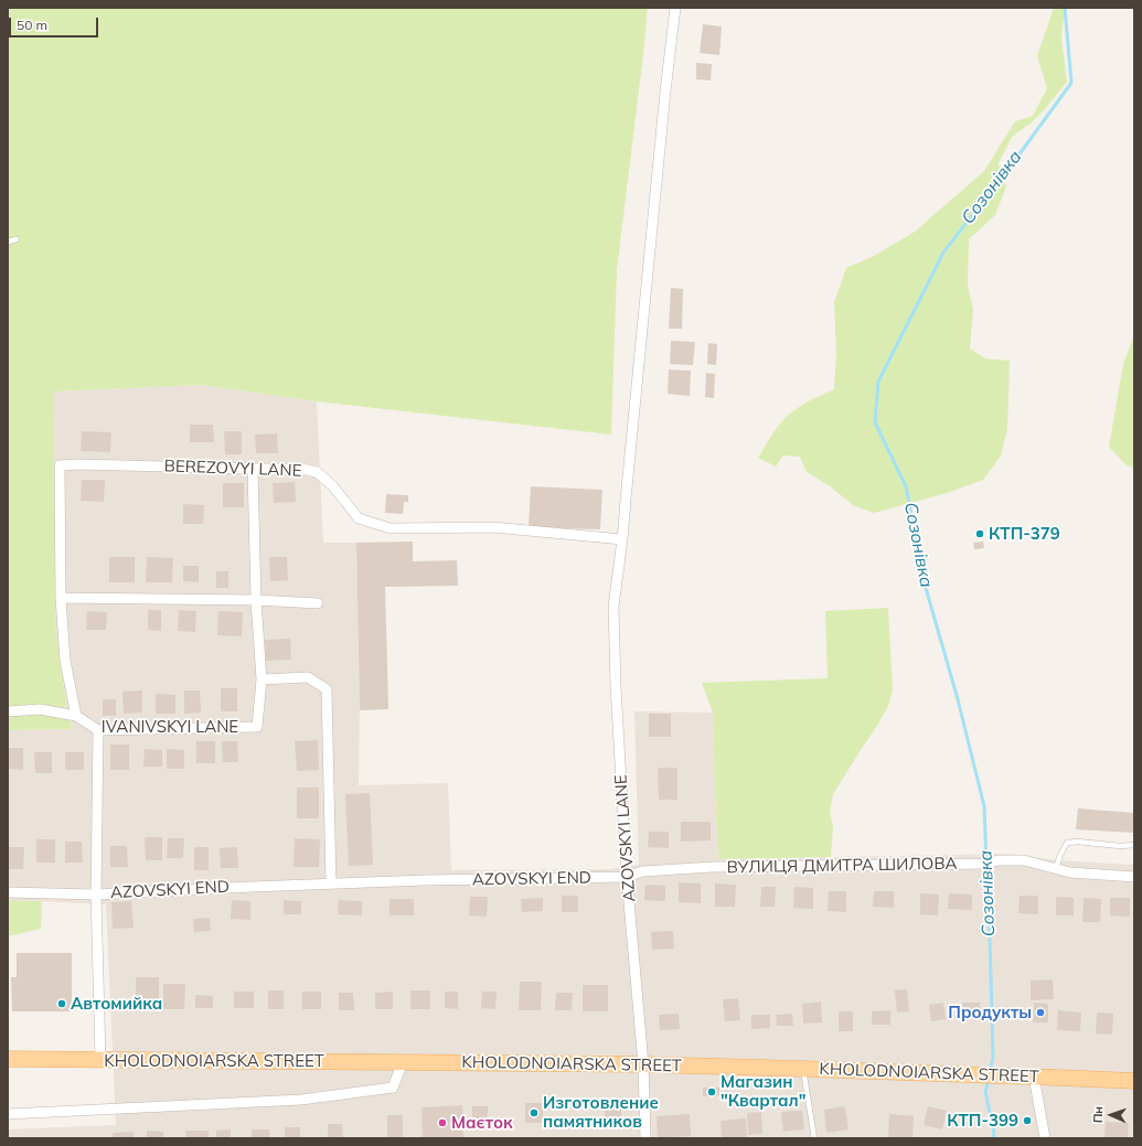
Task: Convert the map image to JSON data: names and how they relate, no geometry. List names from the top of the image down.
{
  "streets": {
    "main road": ["KHOLODNOIARSKA STREET"],
    "street": [
      "BEREZOVYI LANE",
      "IVANIVSKYI LANE",
      "AZOVSKYI LANE",
      "ВУЛИЦЯ ДМИТРА ШИЛОВА",
      "AZOVSKYI END"
    ]
  },
  "crossings": [
    ["BEREZOVYI LANE", "AZOVSKYI LANE"],
    ["AZOVSKYI LANE", "ВУЛИЦЯ ДМИТРА ШИЛОВА"],
    ["AZOVSKYI LANE", "AZOVSKYI END"],
    ["AZOVSKYI LANE", "KHOLODNOIARSKA STREET"],
    ["ВУЛИЦЯ ДМИТРА ШИЛОВА", "AZOVSKYI END"]
  ],
  "water": ["Созонівка"],
  "places": [
    "КТП-379",
    "Автомийка",
    "Продукты",
    "Магазин \"Квартал\"",
    "Изготовление памятников",
    "КТП-399",
    "Маєток"
  ],
  "scale_bar": "50 m",
  "north": "left"
}
